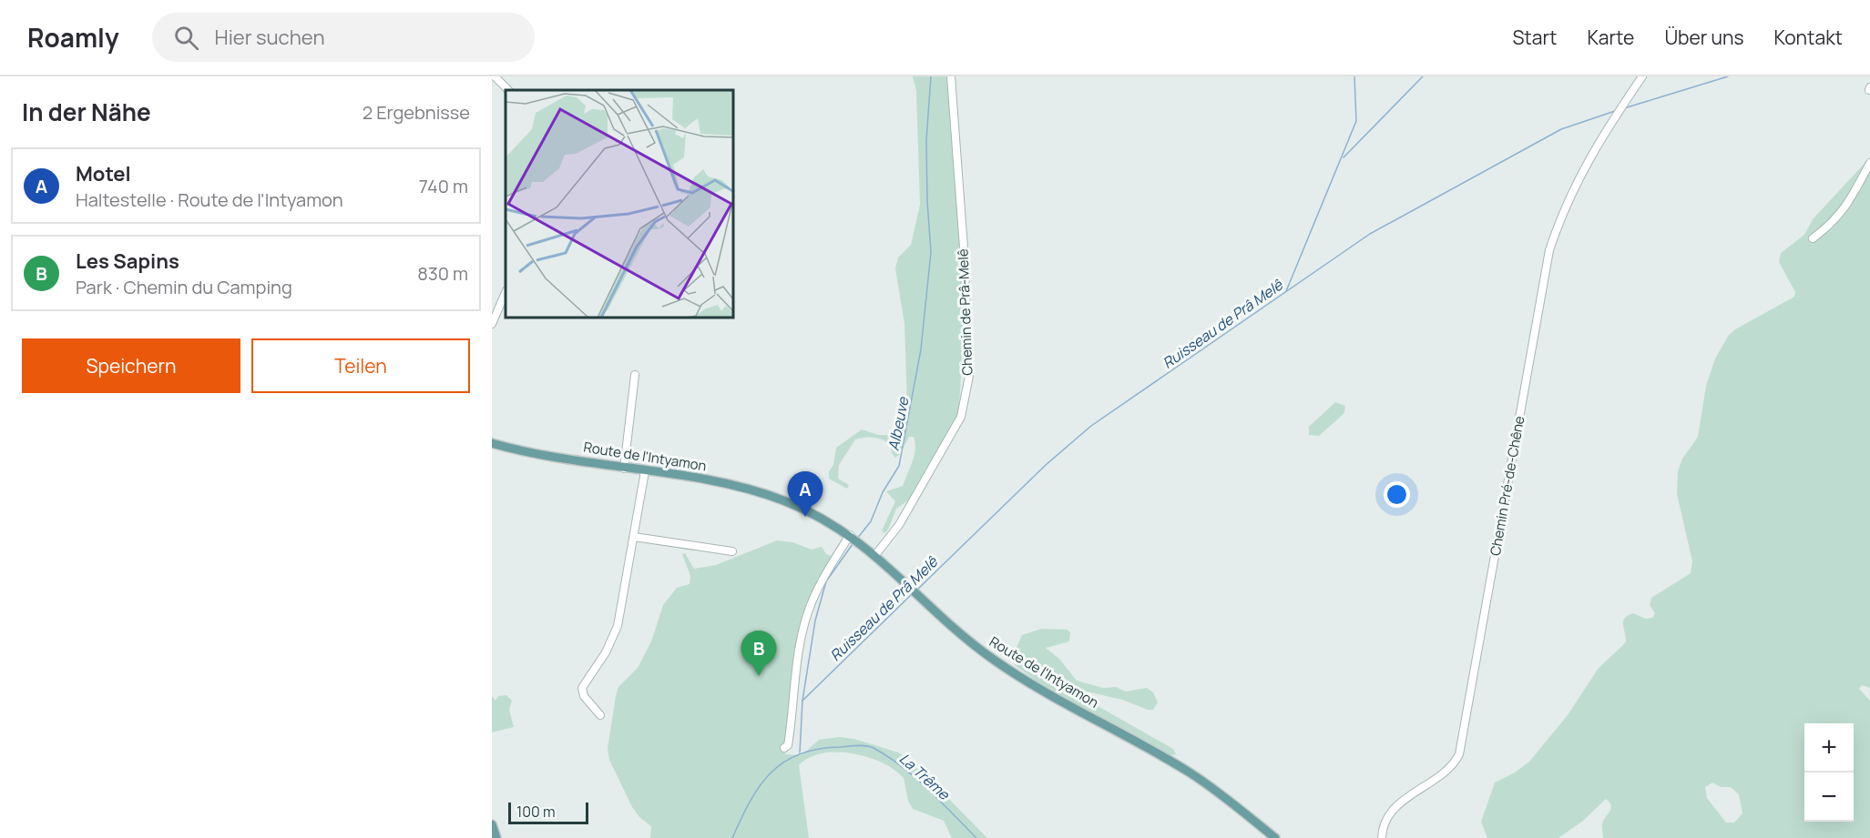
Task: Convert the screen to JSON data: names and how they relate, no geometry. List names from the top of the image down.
{
  "streets": {
    "main road": ["Route de l'Intyamon"],
    "street": ["Chemin de Prâ-Melê", "Chemin Pré-de-Chêne"]
  },
  "crossings": [
    ["Chemin de Prâ-Melê", "Route de l'Intyamon"]
  ],
  "water": ["Ruisseau de Prâ Melê", "Albeuve", "La Trême"],
  "scale_bar": "100 m",
  "page": {
    "header": "Roamly",
    "search": "Hier suchen",
    "nav": [
      "Start",
      "Karte",
      "Über uns",
      "Kontakt"
    ],
    "heading": ["In der Nähe", "2 Ergebnisse"],
    "list": [
      {
        "mark": "A",
        "name": "Motel",
        "note": "Haltestelle · Route de l'Intyamon",
        "value": "740 m"
      },
      {
        "mark": "B",
        "name": "Les Sapins",
        "note": "Park · Chemin du Camping",
        "value": "830 m"
      }
    ],
    "buttons": ["Speichern", "Teilen"],
    "pins": ["A", "B"],
    "map_buttons": ["+", "−"],
    "scale": "100 m"
  }
}
